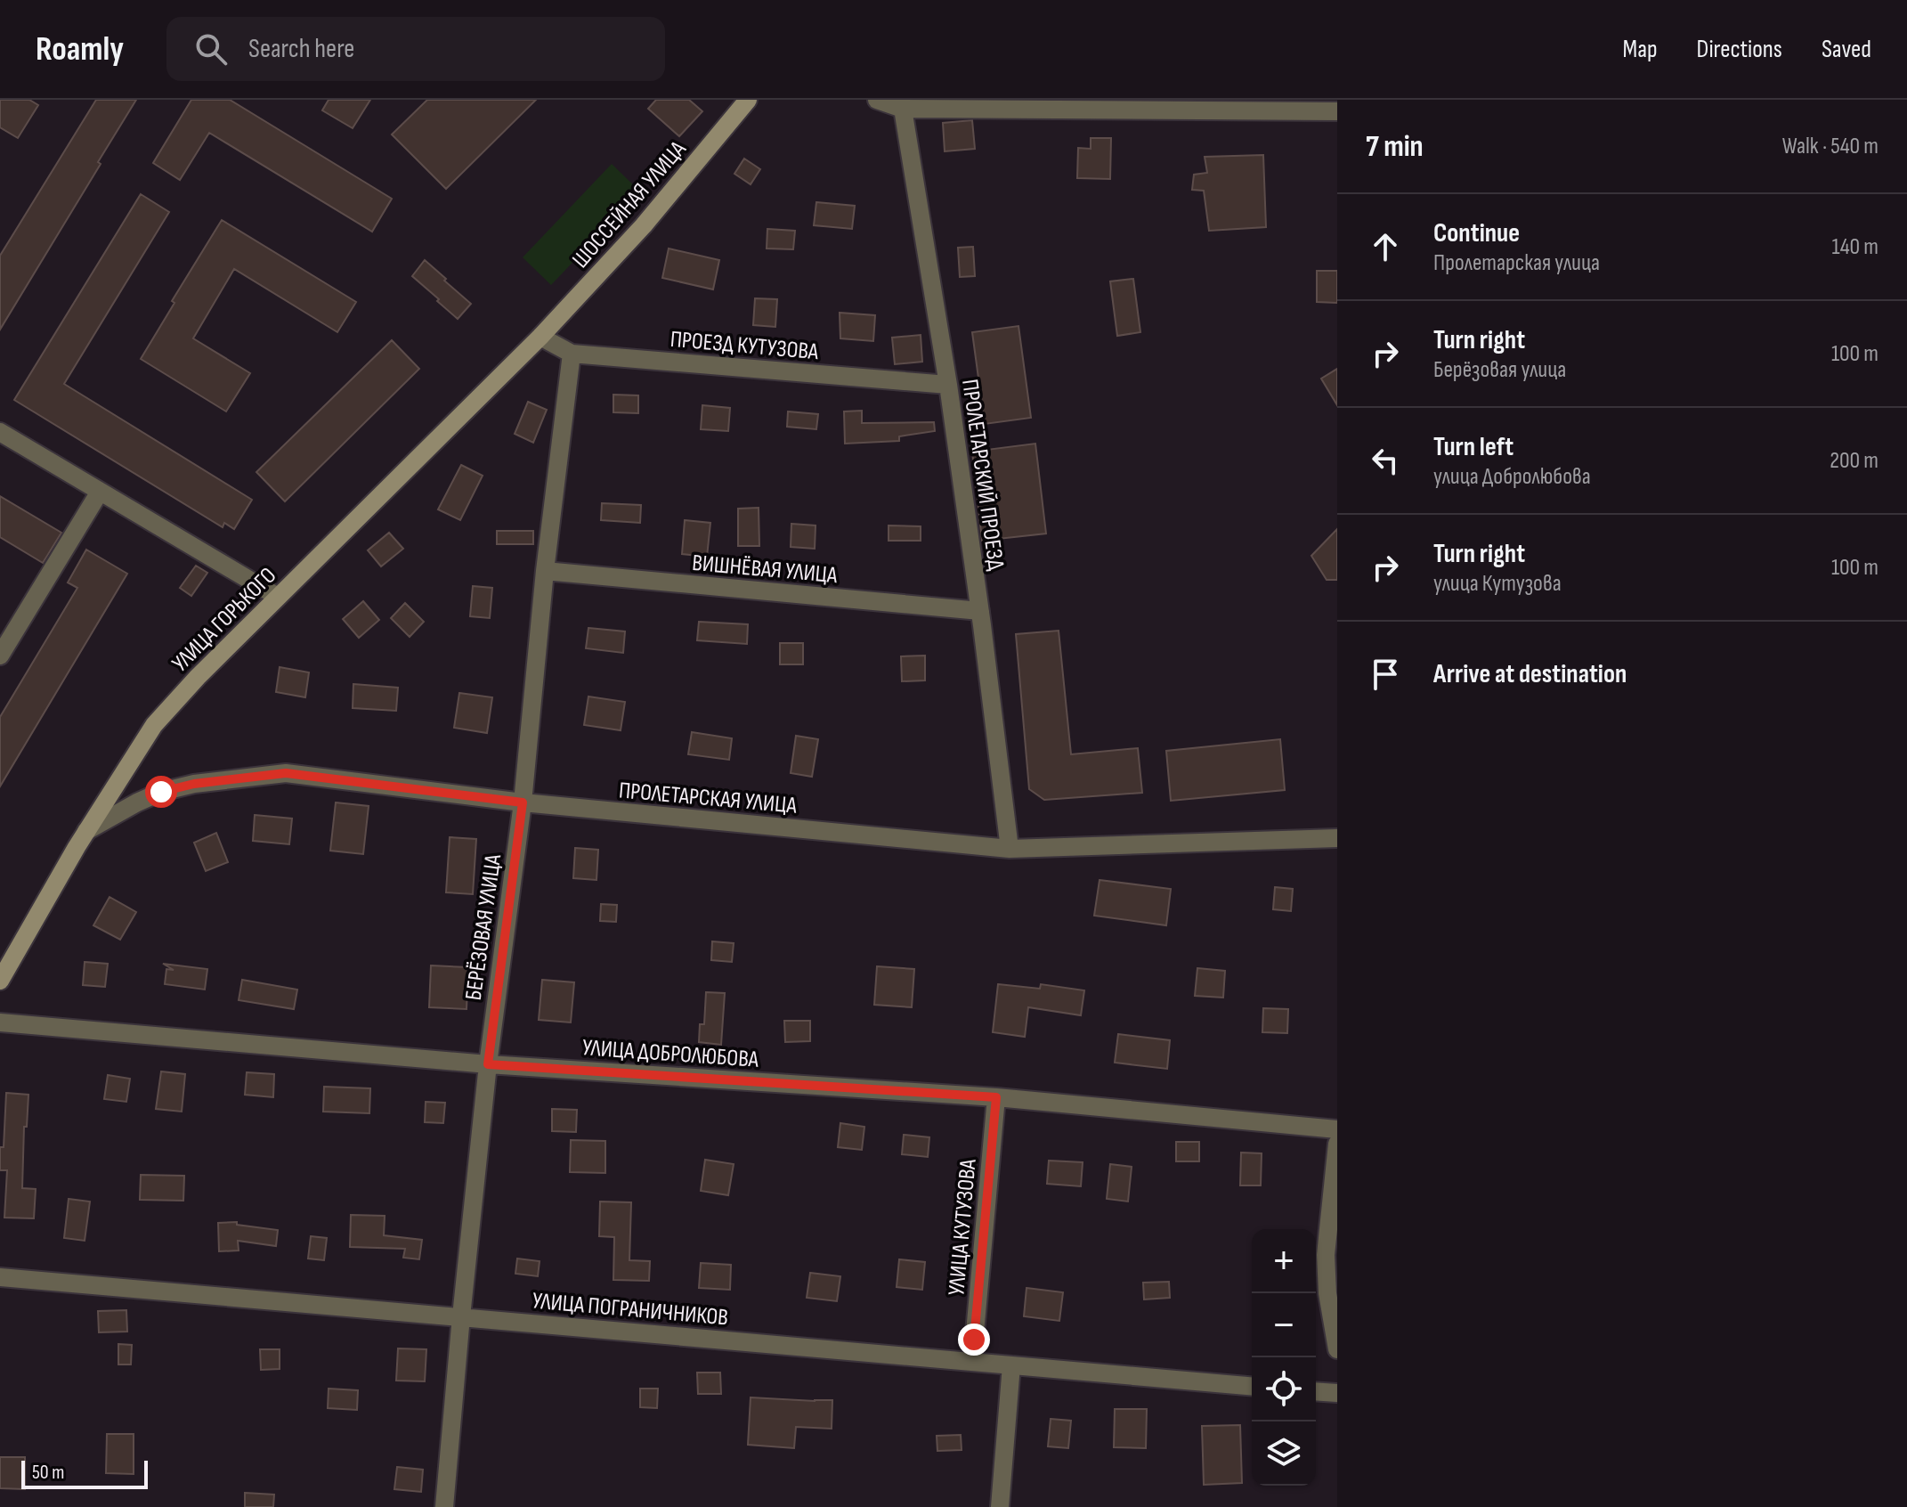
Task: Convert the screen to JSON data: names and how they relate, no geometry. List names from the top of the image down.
{
  "streets": {
    "main road": ["ШОССЕЙНАЯ УЛИЦА", "УЛИЦА ГОРЬКОГО"],
    "street": [
      "ПРОЕЗД КУТУЗОВА",
      "ПРОЛЕТАРСКИЙ ПРОЕЗД",
      "ВИШНЁВАЯ УЛИЦА",
      "ПРОЛЕТАРСКАЯ УЛИЦА",
      "БЕРЁЗОВАЯ УЛИЦА",
      "УЛИЦА ДОБРОЛЮБОВА",
      "УЛИЦА КУТУЗОВА",
      "УЛИЦА ПОГРАНИЧНИКОВ"
    ]
  },
  "crossings": [
    ["ШОССЕЙНАЯ УЛИЦА", "ПРОЕЗД КУТУЗОВА"],
    ["ШОССЕЙНАЯ УЛИЦА", "УЛИЦА ГОРЬКОГО"],
    ["ПРОЕЗД КУТУЗОВА", "ПРОЛЕТАРСКИЙ ПРОЕЗД"],
    ["ПРОЕЗД КУТУЗОВА", "УЛИЦА ГОРЬКОГО"],
    ["ПРОЕЗД КУТУЗОВА", "БЕРЁЗОВАЯ УЛИЦА"],
    ["ПРОЛЕТАРСКИЙ ПРОЕЗД", "ВИШНЁВАЯ УЛИЦА"],
    ["ПРОЛЕТАРСКИЙ ПРОЕЗД", "ПРОЛЕТАРСКАЯ УЛИЦА"],
    ["ВИШНЁВАЯ УЛИЦА", "БЕРЁЗОВАЯ УЛИЦА"],
    ["УЛИЦА ГОРЬКОГО", "ПРОЛЕТАРСКАЯ УЛИЦА"],
    ["ПРОЛЕТАРСКАЯ УЛИЦА", "БЕРЁЗОВАЯ УЛИЦА"],
    ["БЕРЁЗОВАЯ УЛИЦА", "УЛИЦА ДОБРОЛЮБОВА"],
    ["БЕРЁЗОВАЯ УЛИЦА", "УЛИЦА ПОГРАНИЧНИКОВ"],
    ["УЛИЦА ДОБРОЛЮБОВА", "УЛИЦА КУТУЗОВА"],
    ["УЛИЦА КУТУЗОВА", "УЛИЦА ПОГРАНИЧНИКОВ"]
  ],
  "scale_bar": "50 m",
  "page": {
    "header": "Roamly",
    "search": "Search here",
    "nav": ["Map", "Directions", "Saved"],
    "heading": ["7 min", "Walk · 540 m"],
    "list": [
      ["Continue", "Пролетарская улица", "140 m"],
      ["Turn right", "Берёзовая улица", "100 m"],
      ["Turn left", "улица Добролюбова", "200 m"],
      ["Turn right", "улица Кутузова", "100 m"],
      "Arrive at destination"
    ],
    "map_buttons": ["+", "−"],
    "scale": "50 m"
  }
}
